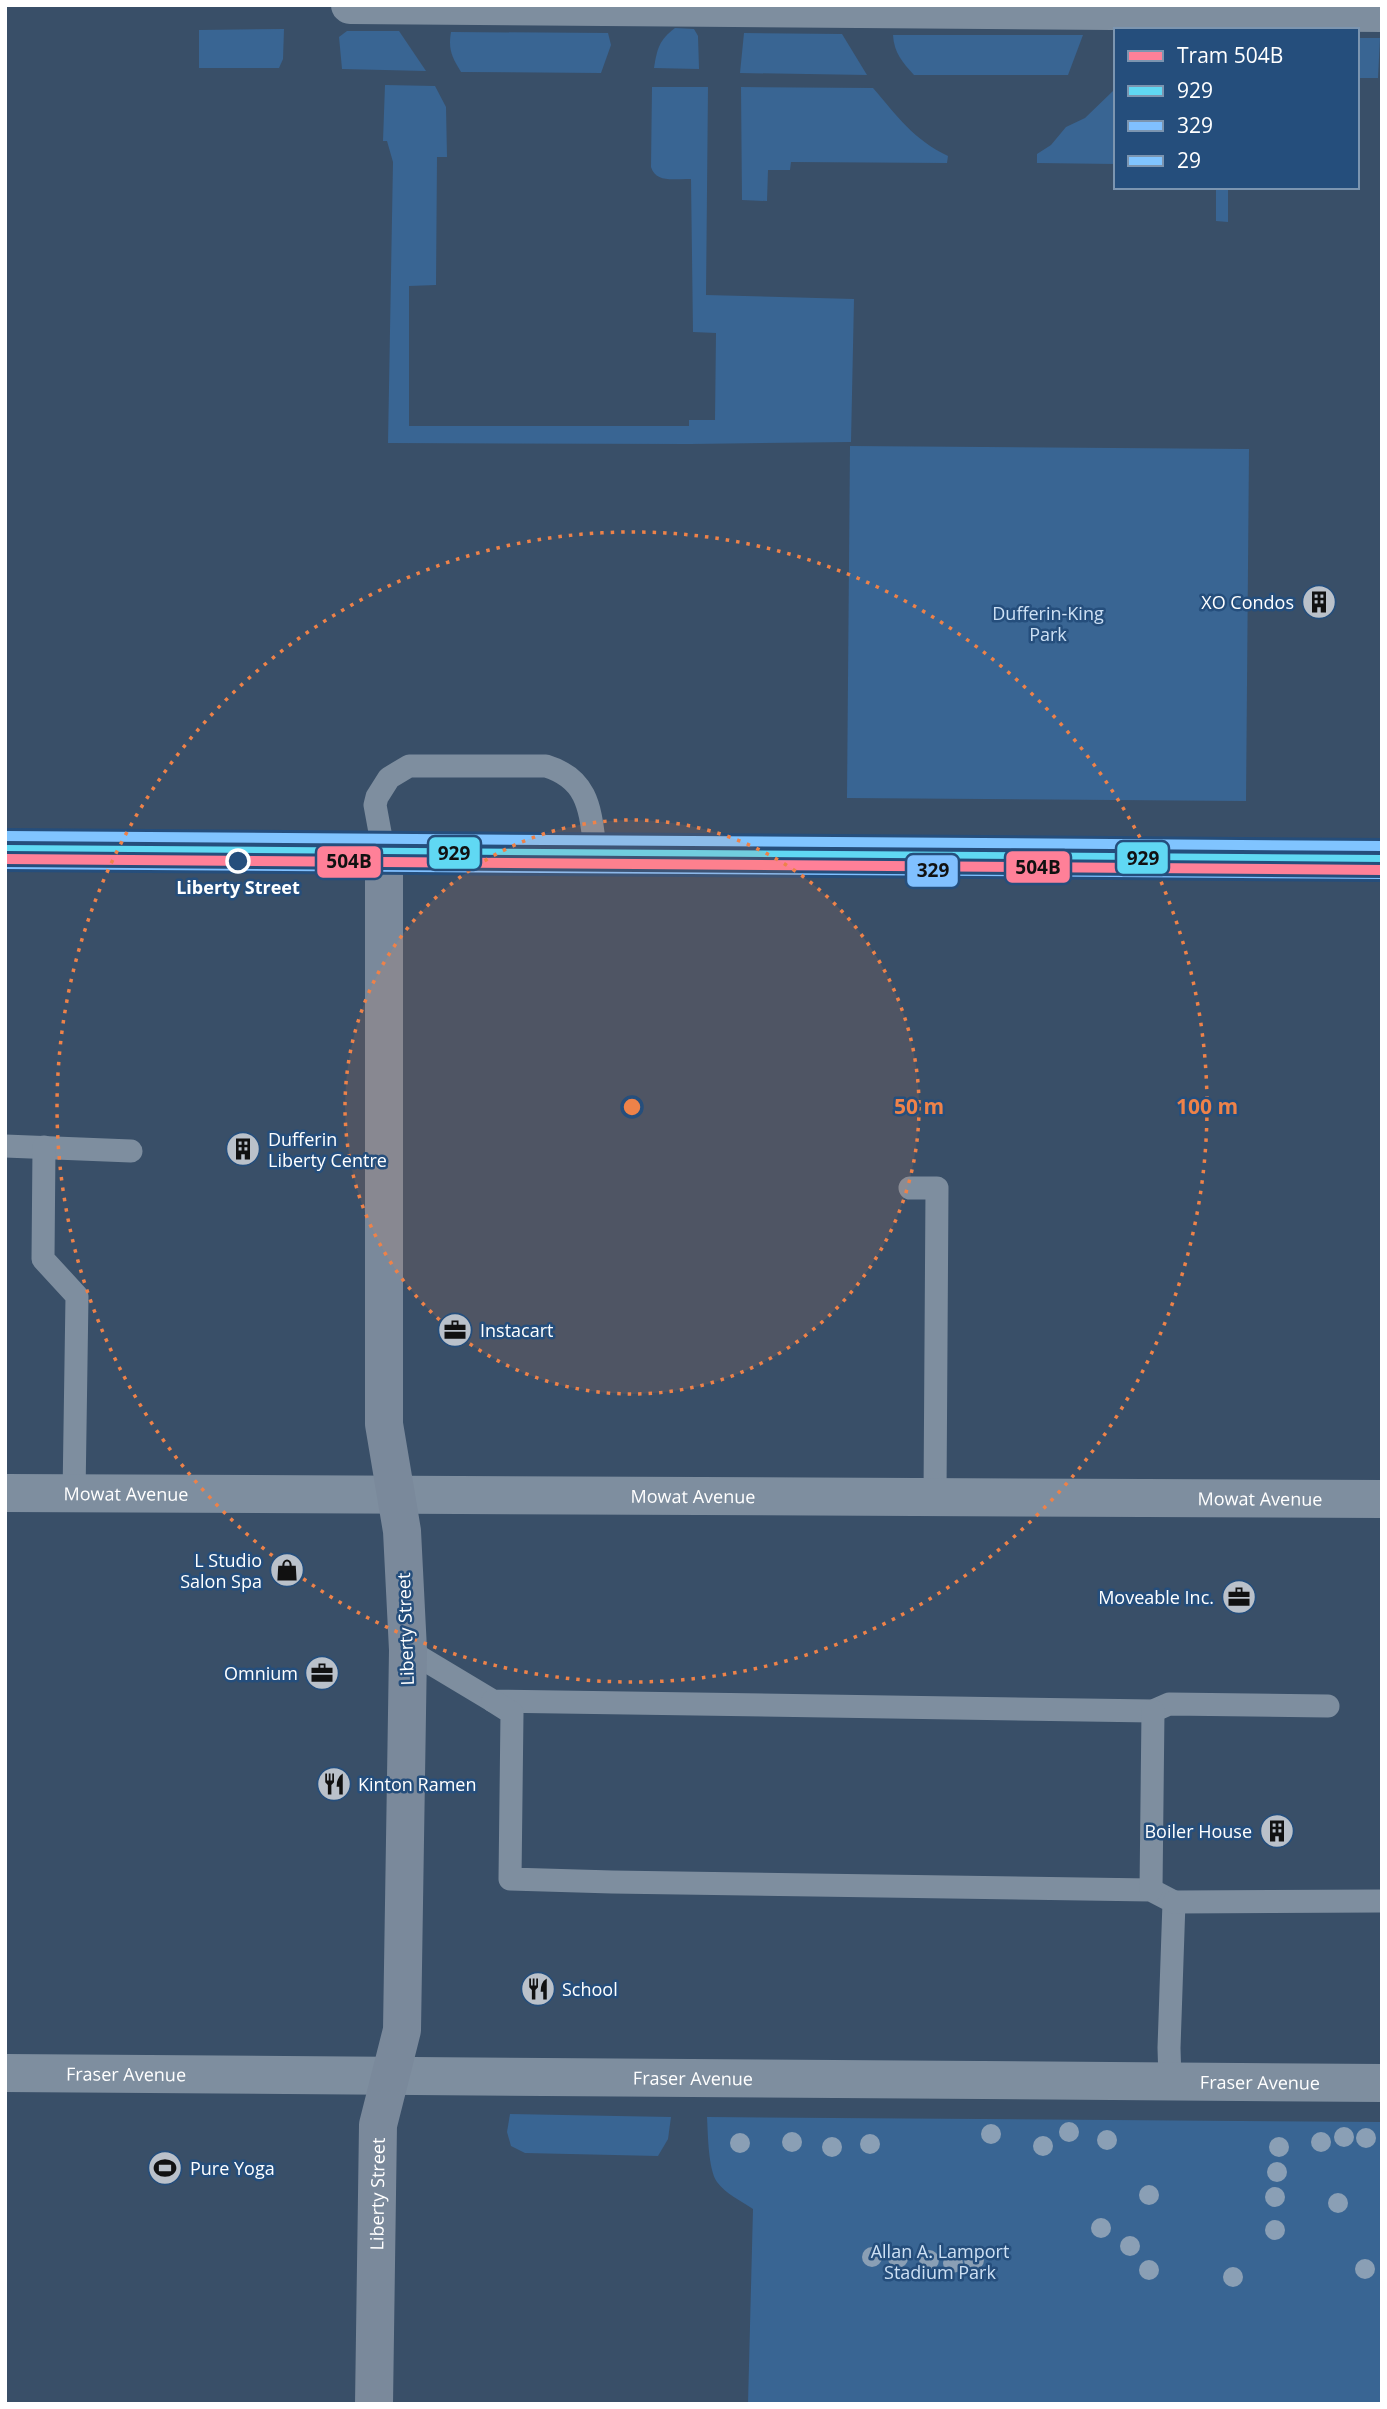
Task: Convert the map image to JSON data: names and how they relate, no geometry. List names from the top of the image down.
{
  "streets": {
    "street": ["Mowat Avenue", "Liberty Street", "Fraser Avenue"]
  },
  "crossings": [
    ["Mowat Avenue", "Liberty Street"],
    ["Liberty Street", "Fraser Avenue"]
  ],
  "parks": ["Dufferin-King Park", "Allan A. Lamport Stadium Park"],
  "places": {
    "building": ["XO Condos", "Dufferin Liberty Centre", "Boiler House"],
    "other": ["Liberty Street"],
    "office": ["Instacart", "Moveable Inc.", "Omnium"],
    "shop": ["L Studio Salon Spa"],
    "restaurant": ["Kinton Ramen", "School"],
    "sports": ["Pure Yoga"]
  },
  "lines": [
    "transit line 29",
    "transit line 929",
    "tram line 504B",
    "transit line 329"
  ],
  "legend": [
    "Tram 504B",
    "929",
    "329",
    "29"
  ],
  "rings": ["50 m", "100 m"]
}
